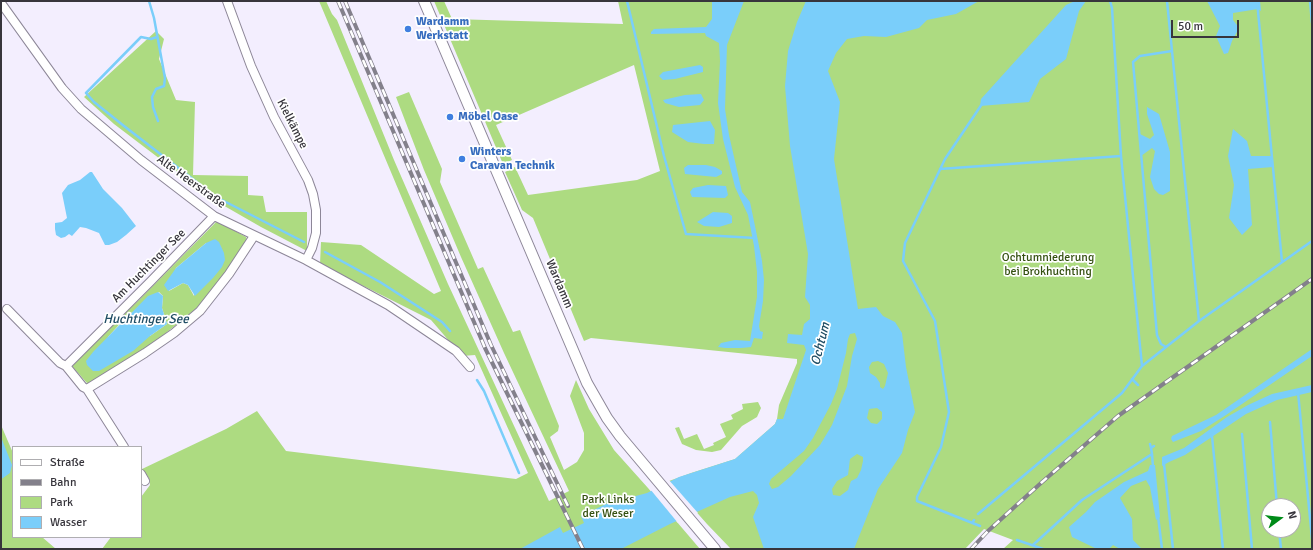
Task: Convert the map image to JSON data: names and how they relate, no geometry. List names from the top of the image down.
{
  "streets": {
    "street": [
      "Kielkämpe",
      "Alte Heerstraße",
      "Am Huchtinger See",
      "Wardamm"
    ]
  },
  "crossings": [
    ["Kielkämpe", "Alte Heerstraße"],
    ["Alte Heerstraße", "Am Huchtinger See"]
  ],
  "water": ["Huchtinger See", "Ochtum"],
  "parks": ["Ochtumniederung bei Brokhuchting", "Park Links der Weser"],
  "places": ["Wardamm Werkstatt", "Möbel Oase", "Winters Caravan Technik"],
  "legend": [
    "Straße",
    "Bahn",
    "Park",
    "Wasser"
  ],
  "scale_bar": "50 m",
  "north": "right"
}
